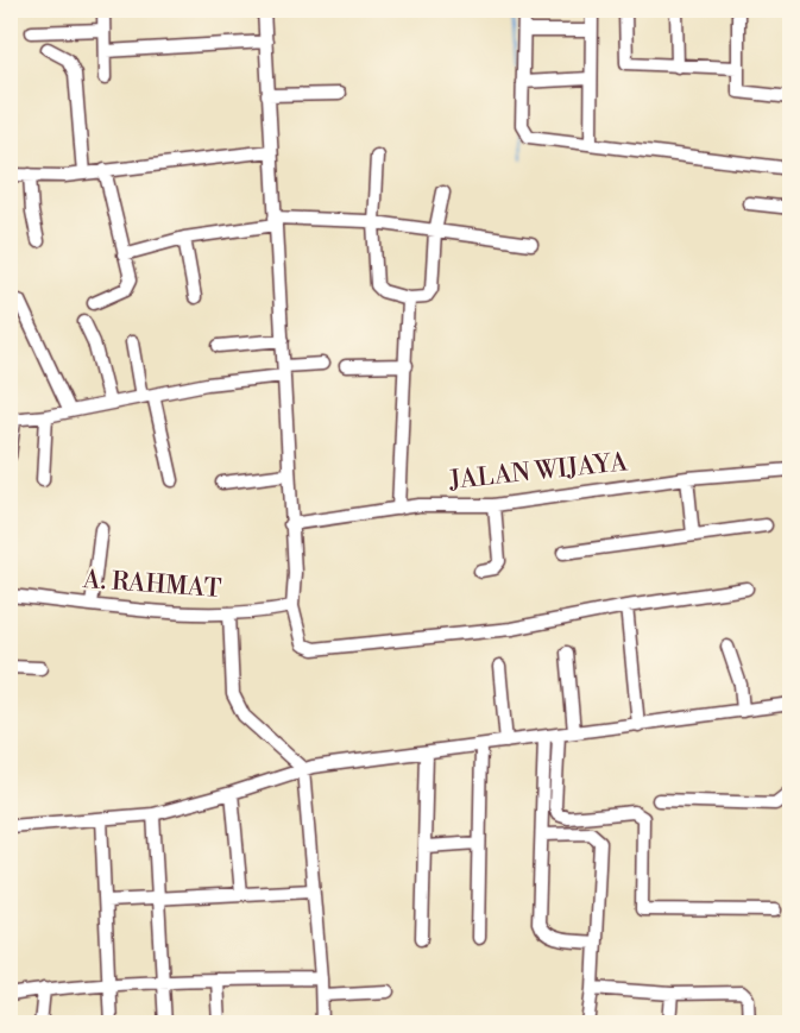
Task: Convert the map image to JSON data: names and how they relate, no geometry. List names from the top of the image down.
{
  "streets": {
    "street": ["JALAN WIJAYA", "A. RAHMAT"]
  }
}
